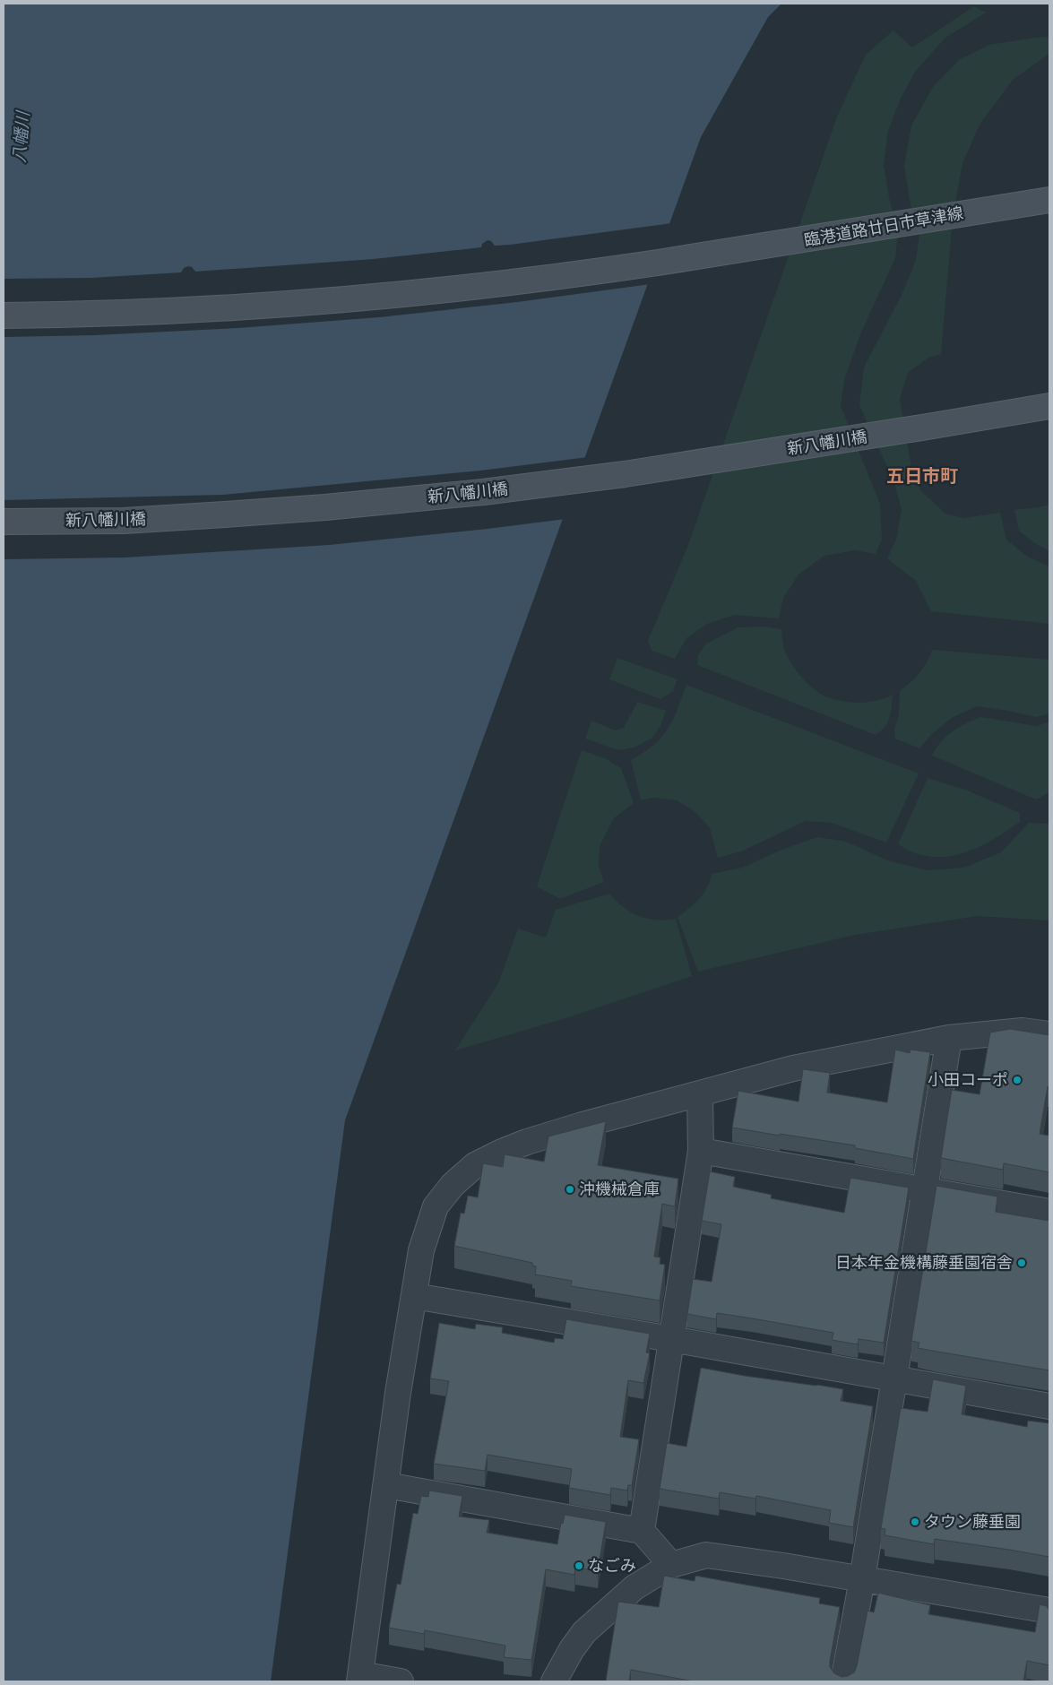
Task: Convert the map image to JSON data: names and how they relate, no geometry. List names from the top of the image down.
{
  "streets": {
    "street": ["臨港道路廿日市草津線", "新八幡川橋"]
  },
  "districts": ["五日市町"],
  "water": ["八幡川"],
  "places": [
    "小田コーポ",
    "沖機械倉庫",
    "日本年金機構藤垂園宿舎",
    "タウン藤垂園",
    "なごみ"
  ]
}
